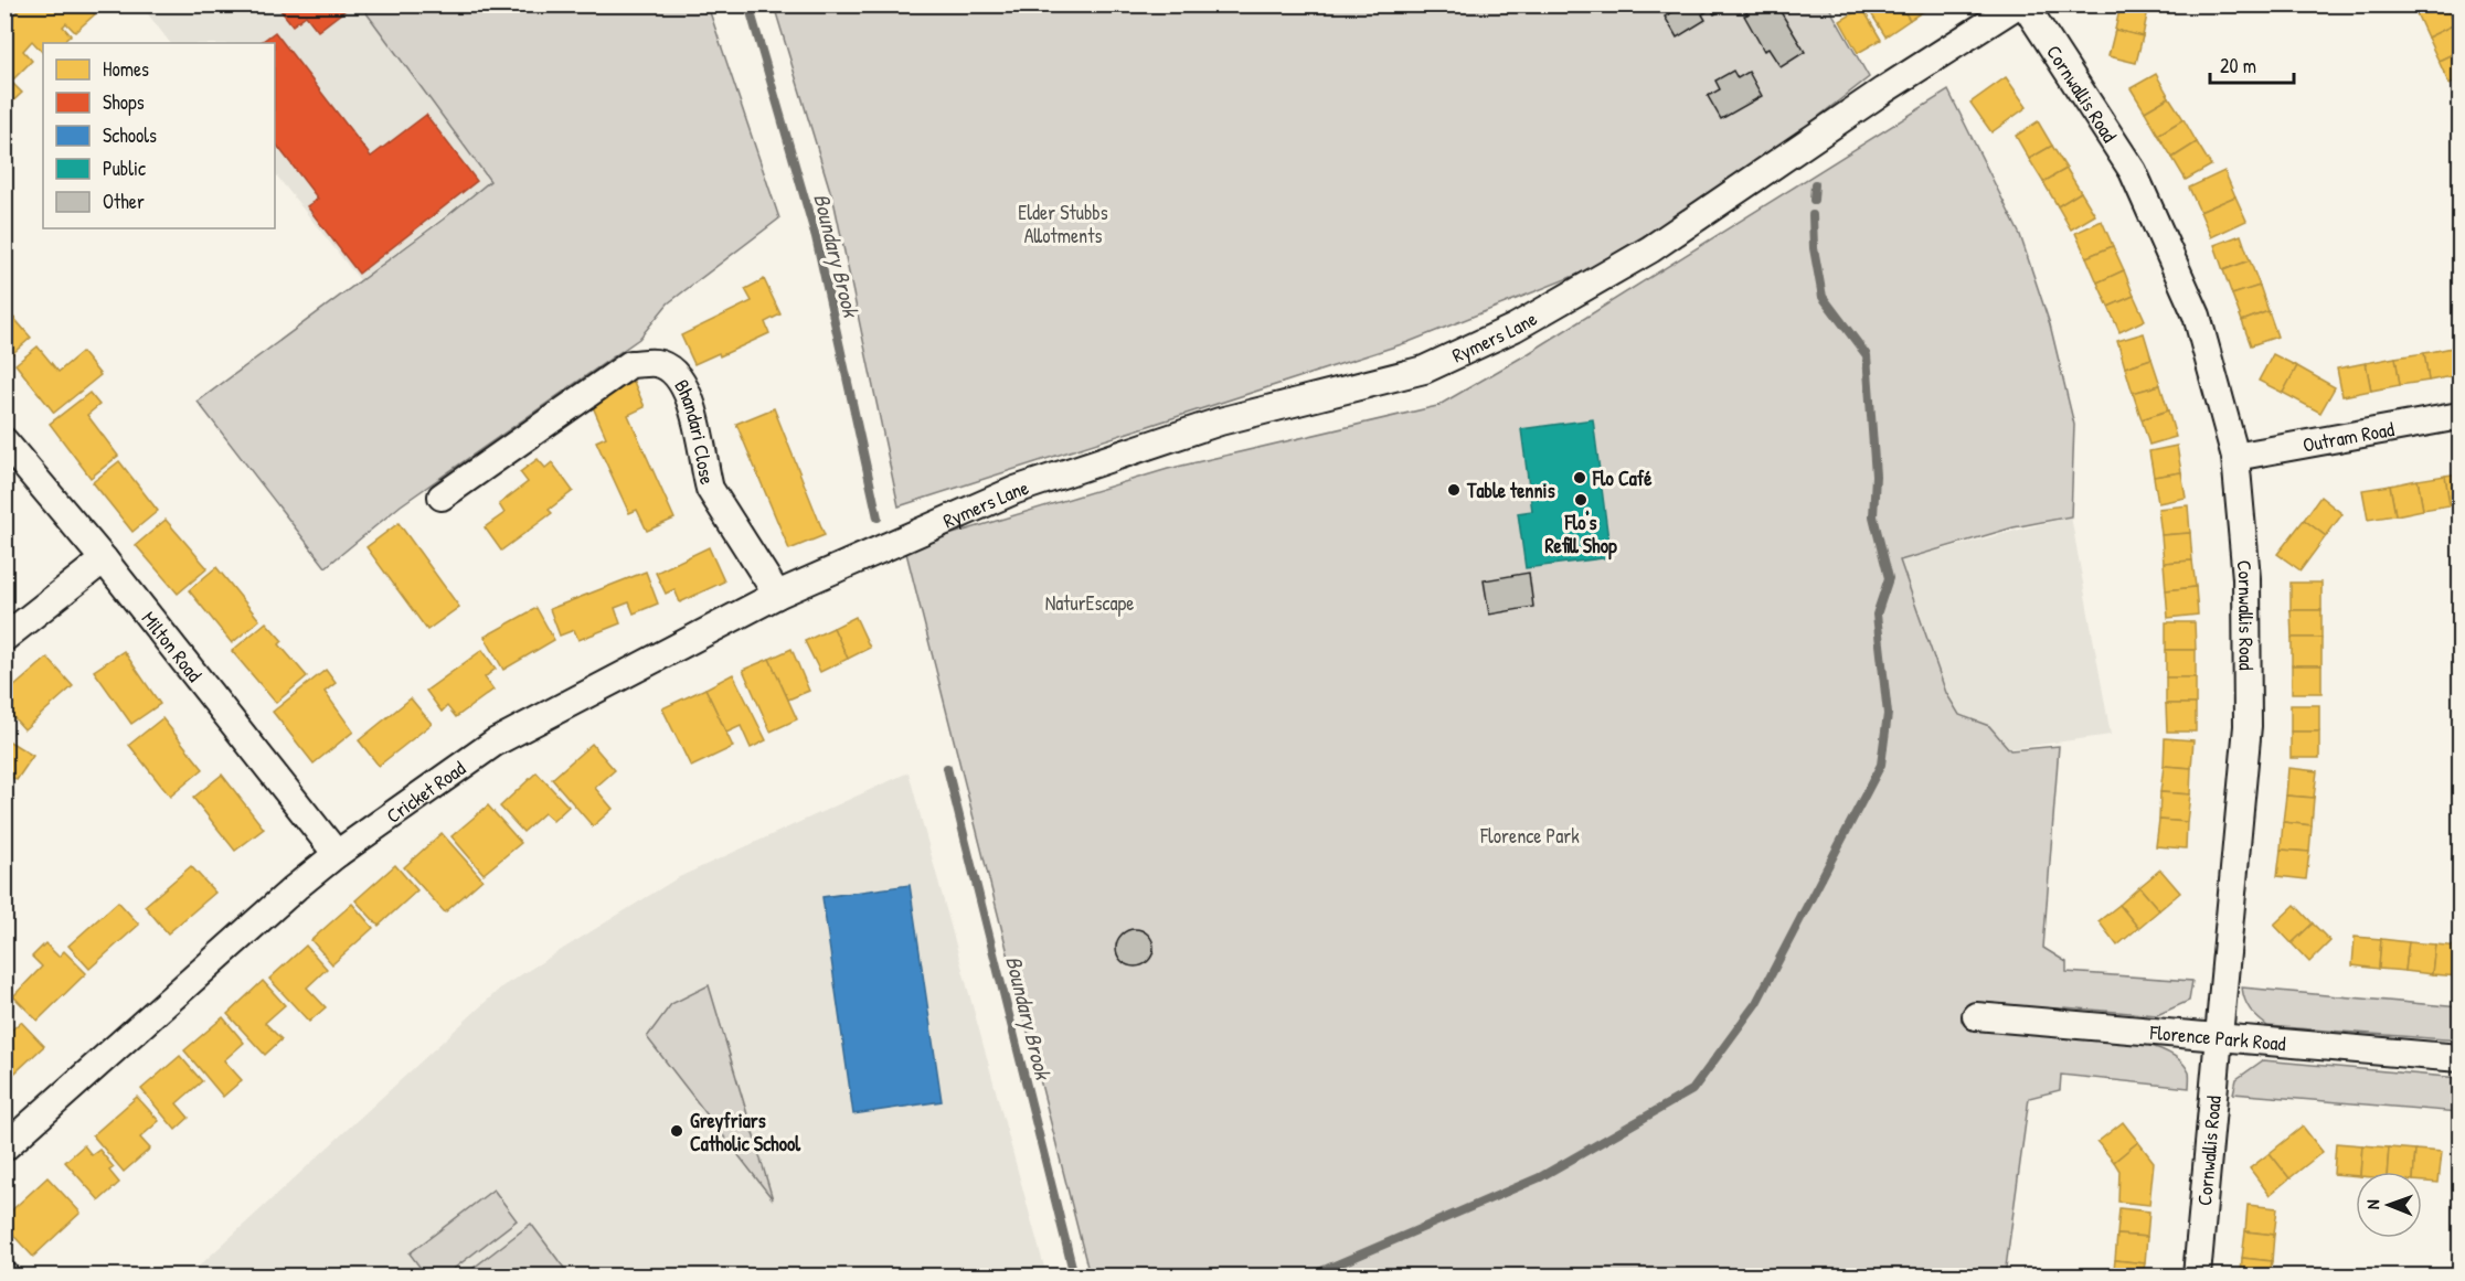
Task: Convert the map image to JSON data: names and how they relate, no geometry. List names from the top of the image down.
{
  "streets": {
    "street": [
      "Cornwallis Road",
      "Rymers Lane",
      "Bhandari Close",
      "Outram Road",
      "Milton Road",
      "Cricket Road",
      "Florence Park Road"
    ]
  },
  "crossings": [
    ["Cornwallis Road", "Outram Road"],
    ["Cornwallis Road", "Florence Park Road"],
    ["Rymers Lane", "Cricket Road"],
    ["Bhandari Close", "Cricket Road"],
    ["Milton Road", "Cricket Road"]
  ],
  "water": ["Boundary Brook"],
  "parks": ["Elder Stubbs Allotments", "NaturEscape", "Florence Park"],
  "places": [
    "Flo Café",
    "Table tennis",
    "Flo's Refill Shop",
    "Greyfriars Catholic School"
  ],
  "legend": [
    "Homes",
    "Shops",
    "Schools",
    "Public",
    "Other"
  ],
  "scale_bar": "20 m",
  "north": "left"
}
